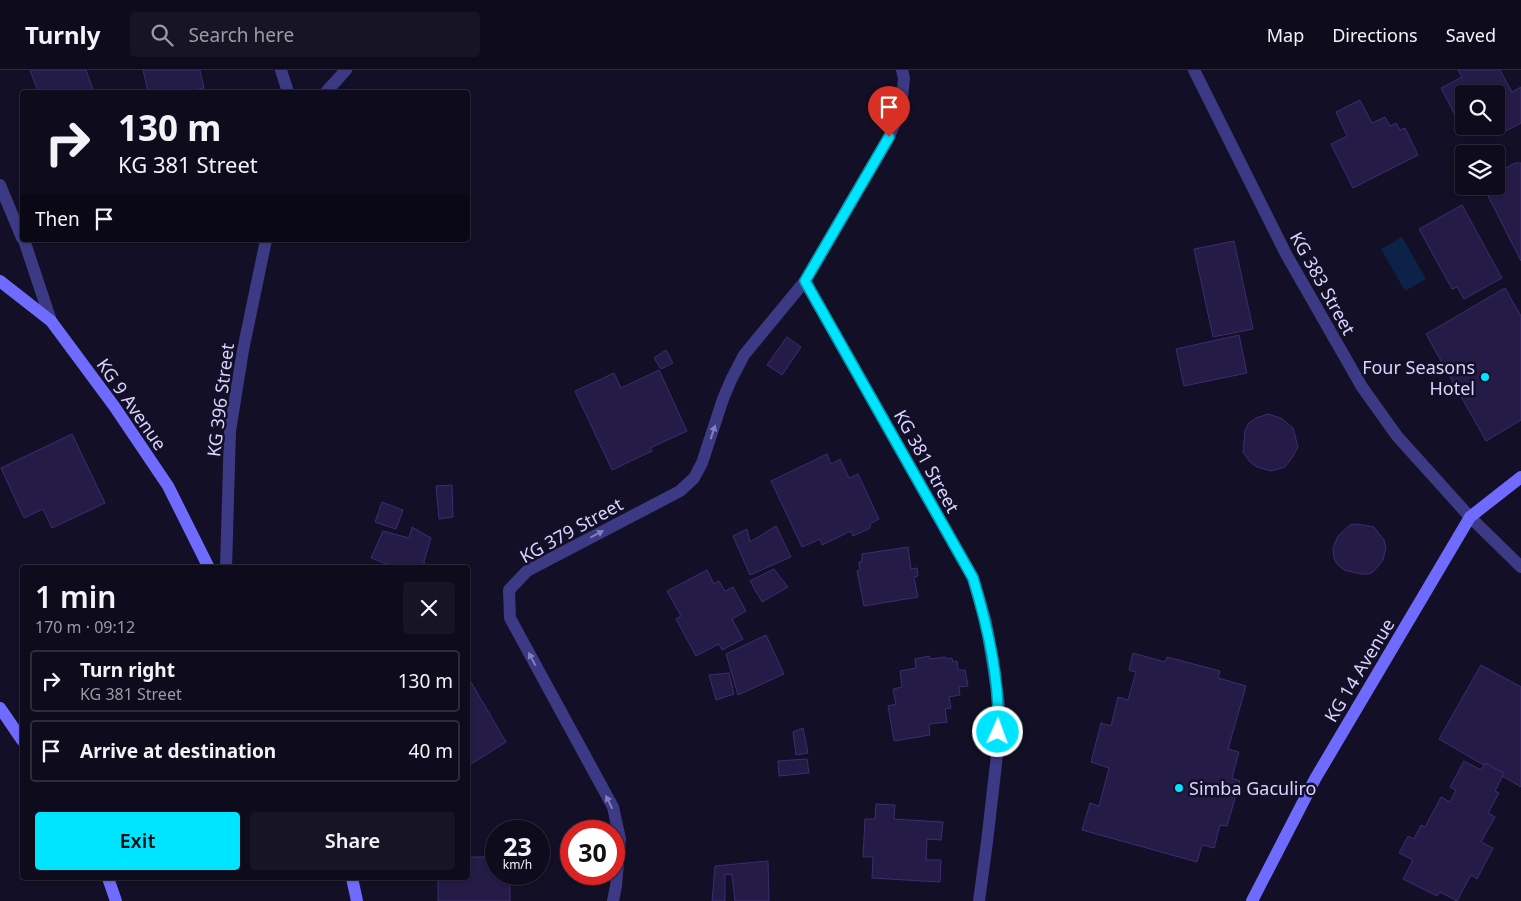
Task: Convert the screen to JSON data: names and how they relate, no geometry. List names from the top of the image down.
{
  "streets": {
    "main road": ["KG 9 Avenue", "KG 14 Avenue"],
    "street": [
      "KG 383 Street",
      "KG 396 Street",
      "KG 381 Street",
      "KG 379 Street"
    ]
  },
  "crossings": [
    ["KG 383 Street", "KG 14 Avenue"],
    ["KG 381 Street", "KG 379 Street"]
  ],
  "one_way": ["KG 379 Street"],
  "places": ["Four Seasons Hotel", "Simba Gaculiro"],
  "page": {
    "header": "Turnly",
    "search": "Search here",
    "nav": ["Map", "Directions", "Saved"],
    "turn": ["130 m", "KG 381 Street"],
    "then": "Then",
    "heading": ["1 min", "170 m · 09:12"],
    "list": [
      {
        "name": "Turn right",
        "note": "KG 381 Street",
        "value": "130 m"
      },
      {
        "name": "Arrive at destination",
        "value": "40 m"
      }
    ],
    "buttons": ["Exit", "Share"],
    "speed": "23 km/h",
    "limit": "30"
  }
}
